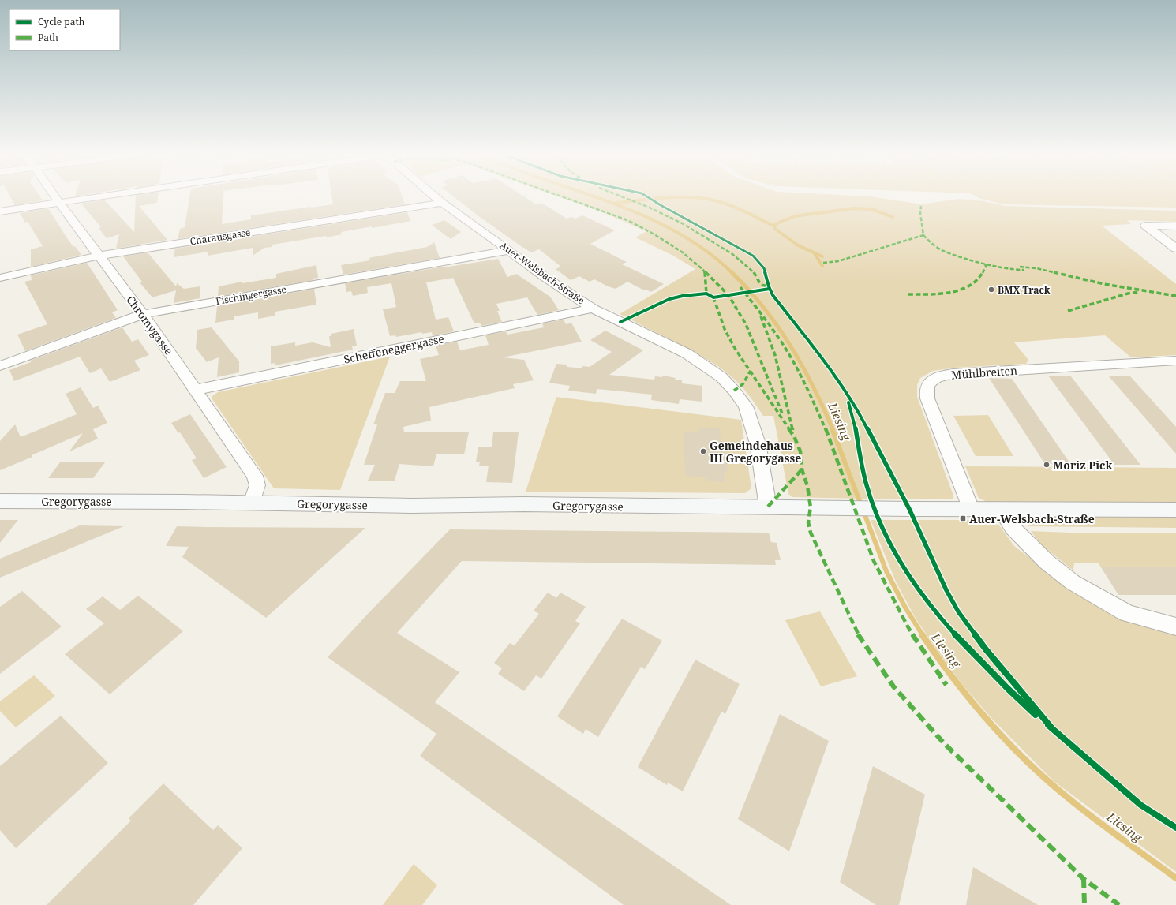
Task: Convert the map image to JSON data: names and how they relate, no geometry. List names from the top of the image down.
{
  "streets": {
    "street": [
      "Charausgasse",
      "Auer-Welsbach-Straße",
      "Fischingergasse",
      "Chromygasse",
      "Scheffeneggergasse",
      "Mühlbreiten",
      "Gregorygasse"
    ]
  },
  "crossings": [
    ["Charausgasse", "Auer-Welsbach-Straße"],
    ["Charausgasse", "Chromygasse"],
    ["Auer-Welsbach-Straße", "Fischingergasse"],
    ["Auer-Welsbach-Straße", "Scheffeneggergasse"],
    ["Auer-Welsbach-Straße", "Gregorygasse"],
    ["Fischingergasse", "Chromygasse"],
    ["Chromygasse", "Scheffeneggergasse"],
    ["Chromygasse", "Gregorygasse"],
    ["Mühlbreiten", "Gregorygasse"]
  ],
  "water": ["Liesing"],
  "places": {
    "other": ["BMX Track", "Gemeindehaus III Gregorygasse", "Moriz Pick"],
    "transit": ["Auer-Welsbach-Straße"]
  },
  "legend": ["Cycle path", "Path"]
}
